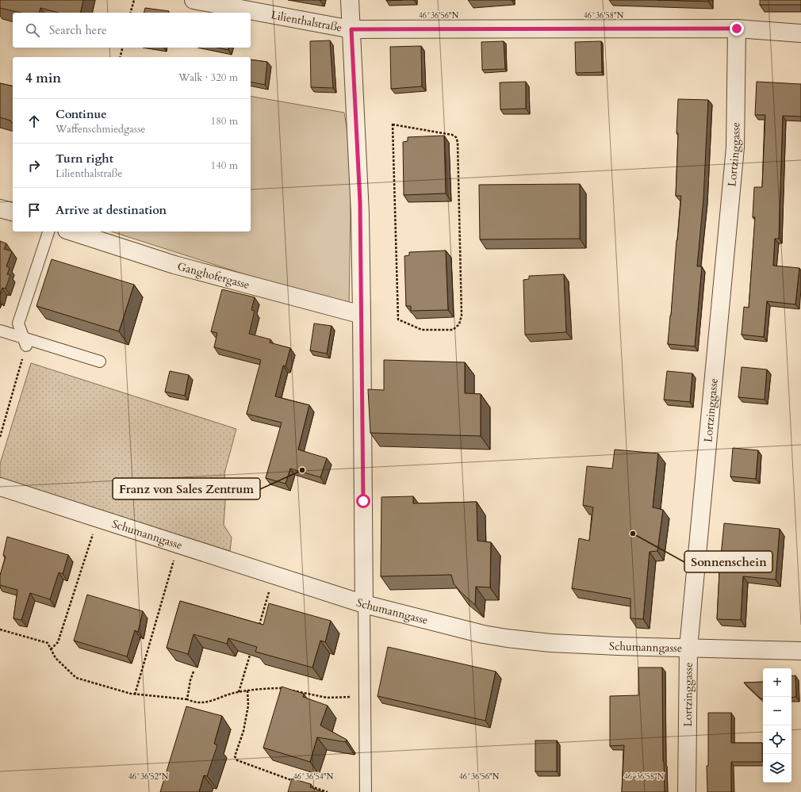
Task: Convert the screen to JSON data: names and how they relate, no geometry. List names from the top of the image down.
{
  "streets": {
    "street": [
      "Lilienthalstraße",
      "Lortzinggasse",
      "Ganghofergasse",
      "Schumanngasse"
    ]
  },
  "crossings": [
    ["Lilienthalstraße", "Lortzinggasse"],
    ["Lortzinggasse", "Schumanngasse"]
  ],
  "places": ["Franz von Sales Zentrum", "Sonnenschein"],
  "page": {
    "search": "Search here",
    "heading": ["4 min", "Walk · 320 m"],
    "list": [
      ["Continue", "Waffenschmiedgasse", "180 m"],
      ["Turn right", "Lilienthalstraße", "140 m"],
      "Arrive at destination"
    ],
    "map_buttons": ["+", "−"]
  },
  "coordinates": [
    "46°36'56\"N",
    "46°36'58\"N",
    "46°36'52\"N",
    "46°36'54\"N"
  ]
}
